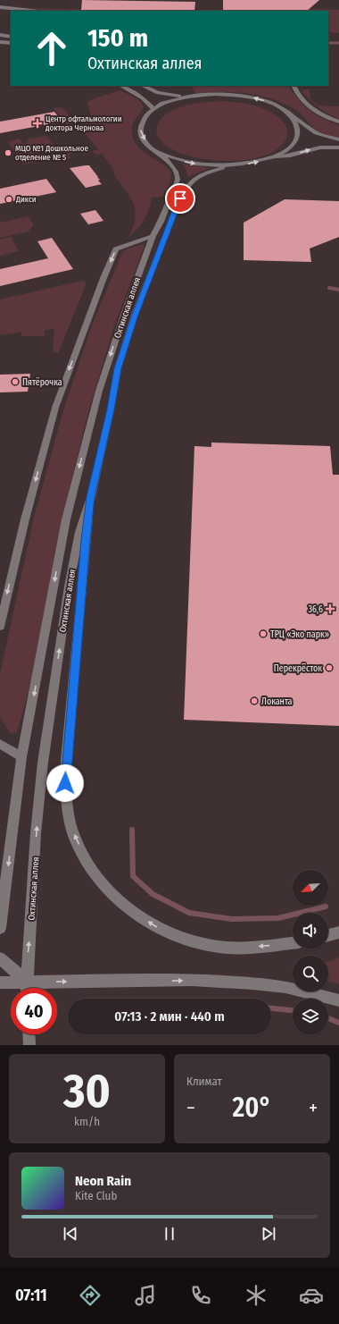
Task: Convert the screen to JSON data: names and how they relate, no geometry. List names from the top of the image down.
{
  "streets": {
    "street": ["Охтинская аллея"]
  },
  "places": {
    "health": ["Центр офтальмологии доктора Чернова", "36,6"],
    "other": [
      "МЦО №1 Дошкольное отделение № 5",
      "Дикси",
      "Пятёрочка",
      "ТРЦ «Эко парк»",
      "Перекрёсток",
      "Локанта"
    ]
  },
  "north": "bottom left",
  "page": {
    "turn": ["150 m", "Охтинская аллея"],
    "limit": "40",
    "trip": "07:13 · 2 мин · 440 m",
    "tile": [
      ["30", "km/h"],
      "Климат"
    ],
    "heat": ["−", "20°", "+"],
    "song": ["Neon Rain", "Kite Club"],
    "tabs": "07:11"
  }
}
